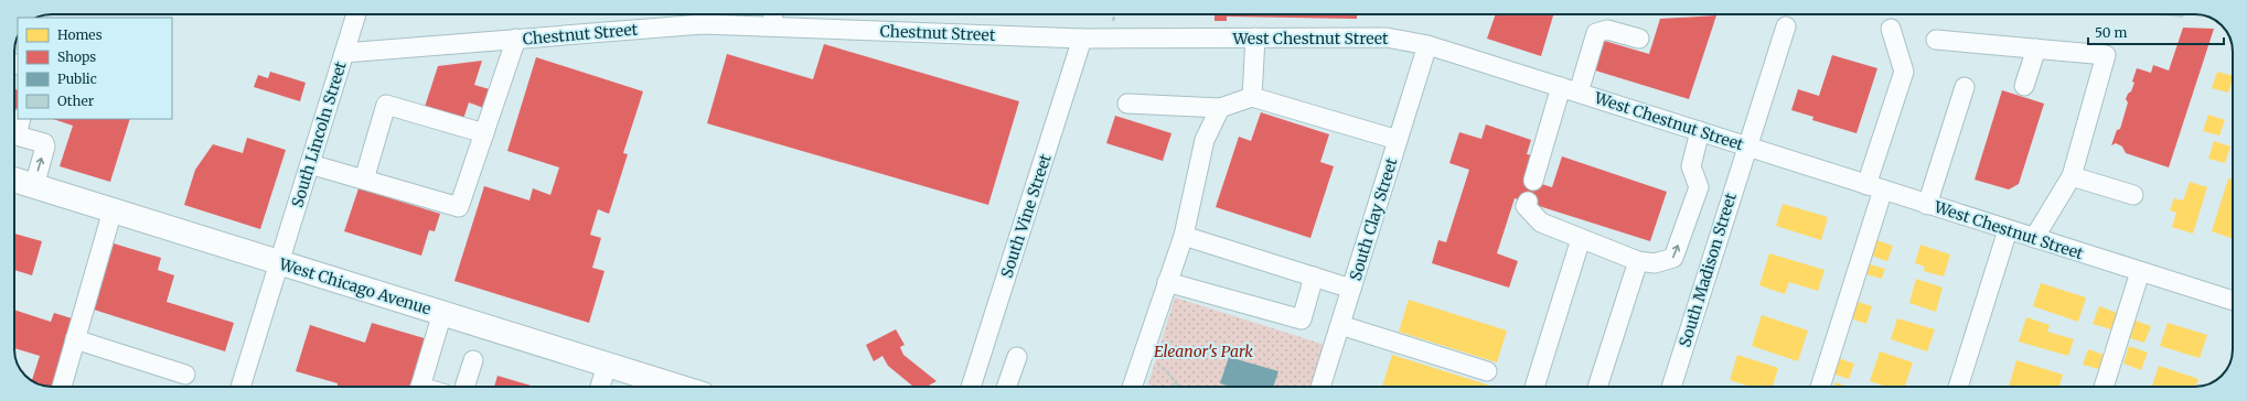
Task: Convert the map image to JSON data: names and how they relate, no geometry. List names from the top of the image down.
{
  "streets": {
    "main road": ["West Chicago Avenue"],
    "street": [
      "Chestnut Street",
      "West Chestnut Street",
      "South Lincoln Street",
      "South Vine Street",
      "South Clay Street",
      "South Madison Street"
    ]
  },
  "crossings": [
    ["Chestnut Street", "West Chestnut Street"],
    ["Chestnut Street", "South Lincoln Street"],
    ["Chestnut Street", "South Vine Street"],
    ["West Chestnut Street", "South Vine Street"],
    ["West Chestnut Street", "South Clay Street"],
    ["West Chestnut Street", "South Madison Street"],
    ["South Lincoln Street", "West Chicago Avenue"]
  ],
  "parks": ["Eleanor's Park"],
  "legend": [
    "Homes",
    "Shops",
    "Public",
    "Other"
  ],
  "scale_bar": "50 m"
}
